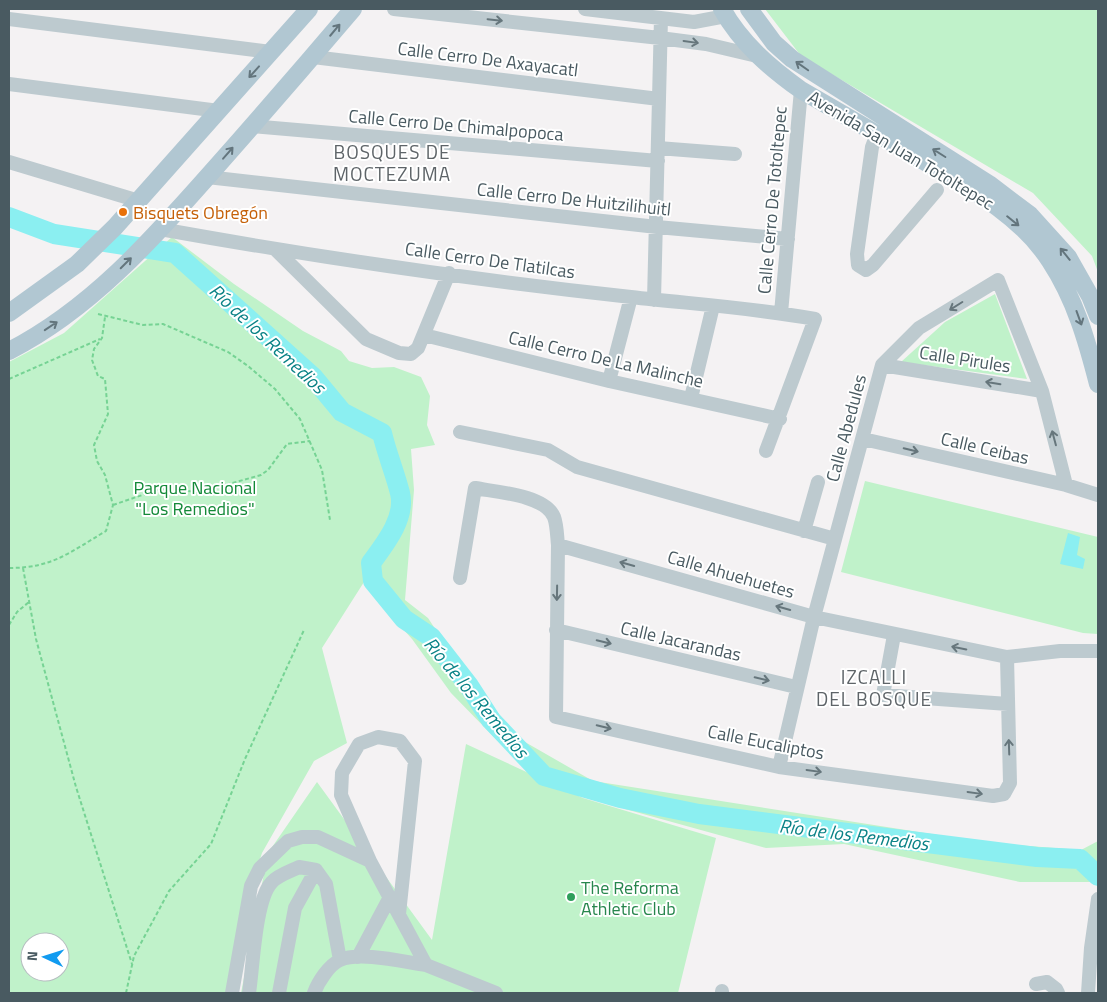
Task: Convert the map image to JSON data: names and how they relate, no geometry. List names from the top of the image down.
{
  "streets": {
    "main road": ["Avenida San Juan Totoltepec"],
    "street": [
      "Calle Cerro De Axayacatl",
      "Calle Cerro De Chimalpopoca",
      "Calle Cerro De Huitzilihuitl",
      "Calle Cerro De Totoltepec",
      "Calle Cerro De Tlatilcas",
      "Calle Cerro De La Malinche",
      "Calle Pirules",
      "Calle Abedules",
      "Calle Ceibas",
      "Calle Ahuehuetes",
      "Calle Jacarandas",
      "Calle Eucaliptos"
    ]
  },
  "crossings": [
    ["Avenida San Juan Totoltepec", "Calle Cerro De Totoltepec"],
    ["Calle Cerro De Huitzilihuitl", "Calle Cerro De Totoltepec"],
    ["Calle Cerro De Totoltepec", "Calle Cerro De Tlatilcas"],
    ["Calle Cerro De Tlatilcas", "Calle Cerro De La Malinche"],
    ["Calle Pirules", "Calle Abedules"],
    ["Calle Abedules", "Calle Ceibas"],
    ["Calle Abedules", "Calle Ahuehuetes"],
    ["Calle Abedules", "Calle Jacarandas"],
    ["Calle Abedules", "Calle Eucaliptos"],
    ["Calle Ahuehuetes", "Calle Eucaliptos"],
    ["Calle Jacarandas", "Calle Eucaliptos"]
  ],
  "one_way": ["Calle Pirules", "Calle Ceibas", "Calle Jacarandas"],
  "districts": ["BOSQUES DE MOCTEZUMA", "IZCALLI DEL BOSQUE"],
  "water": ["Río de los Remedios"],
  "parks": ["Parque Nacional \"Los Remedios\""],
  "places": ["Bisquets Obregón", "The Reforma Athletic Club"],
  "north": "left"
}
